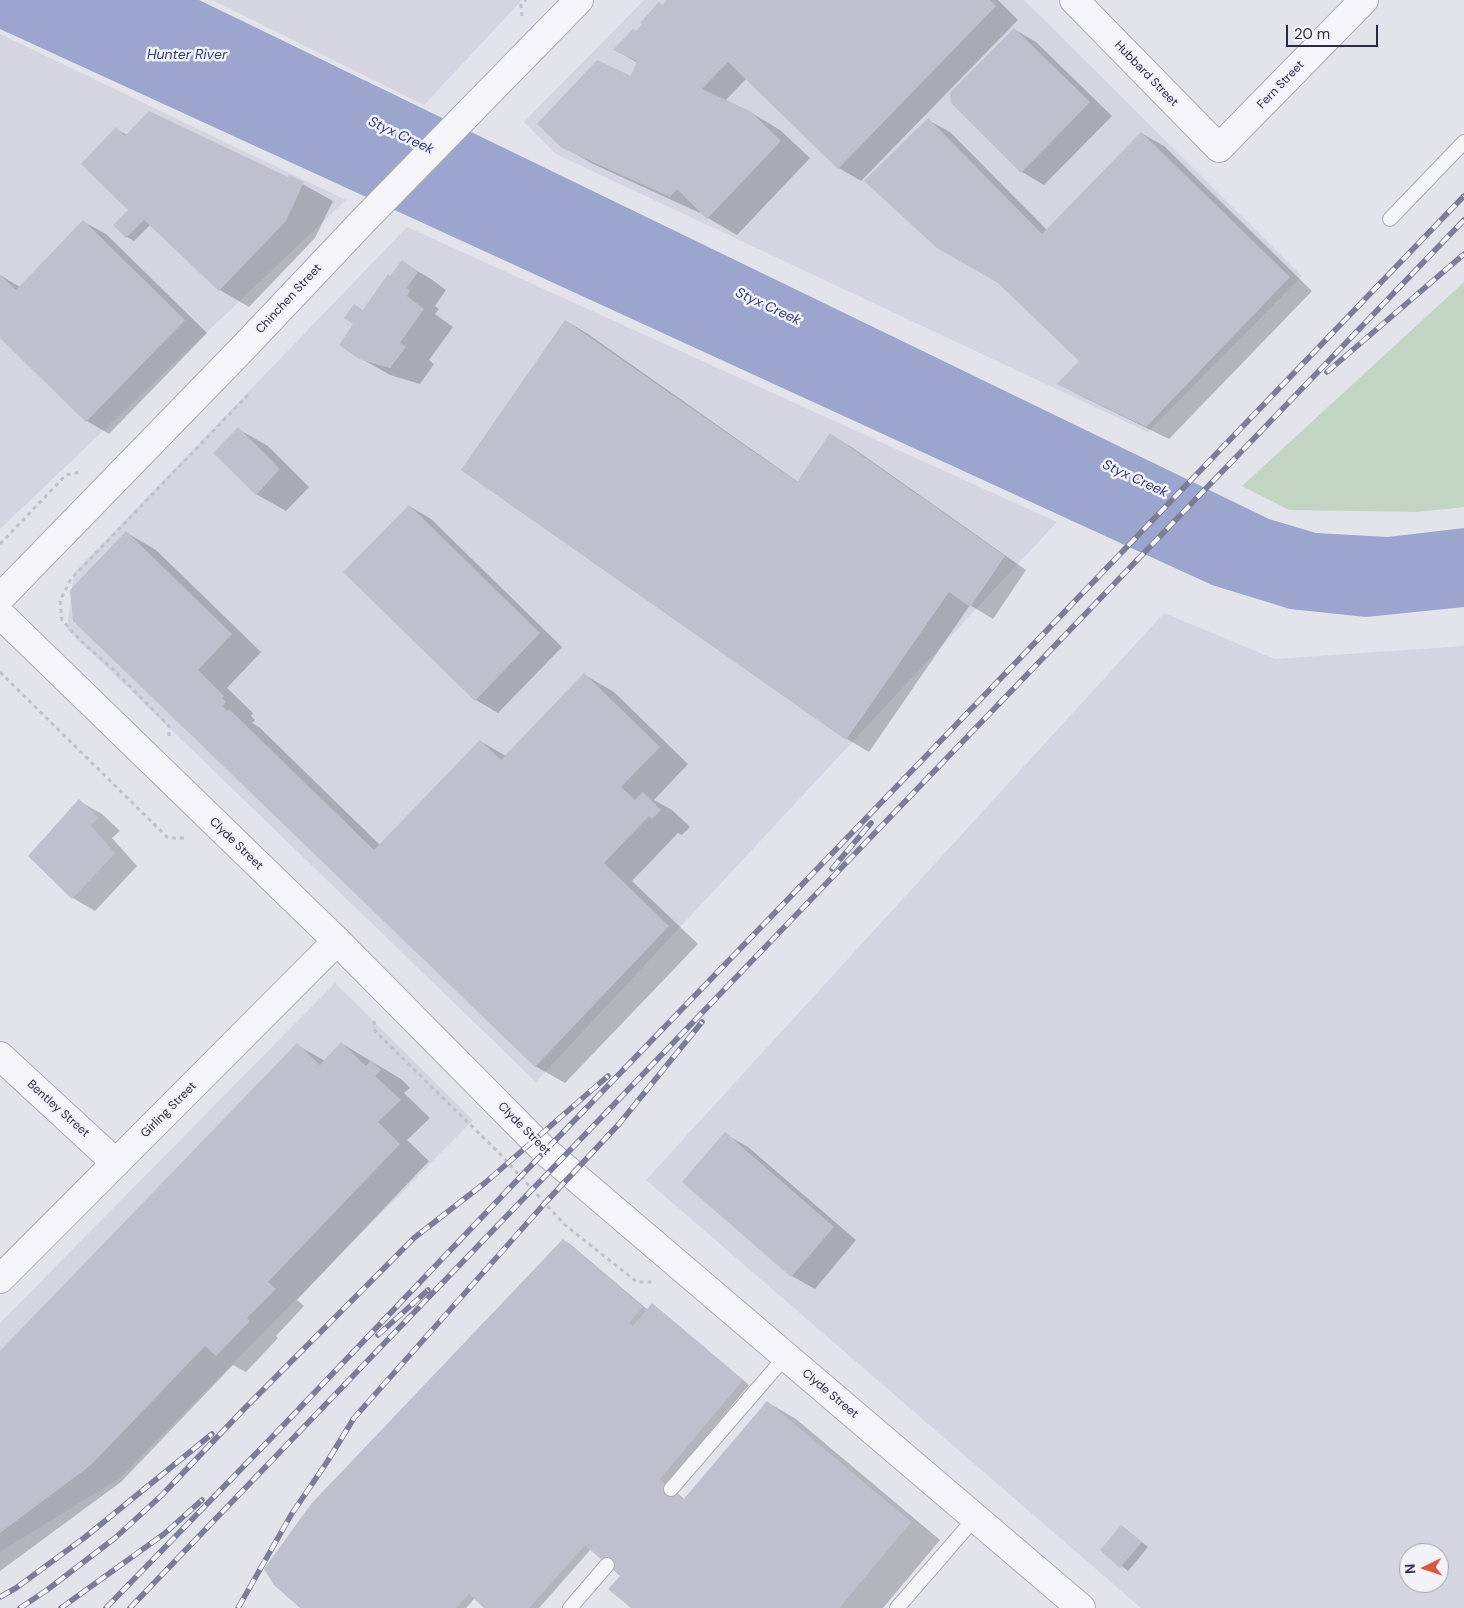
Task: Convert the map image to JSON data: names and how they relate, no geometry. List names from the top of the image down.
{
  "streets": {
    "street": [
      "Hubbard Street",
      "Fern Street",
      "Chinchen Street",
      "Clyde Street",
      "Bentley Street",
      "Girling Street"
    ]
  },
  "crossings": [
    ["Hubbard Street", "Fern Street"],
    ["Clyde Street", "Girling Street"],
    ["Bentley Street", "Girling Street"]
  ],
  "water": ["Hunter River", "Styx Creek"],
  "scale_bar": "20 m",
  "north": "left"
}
